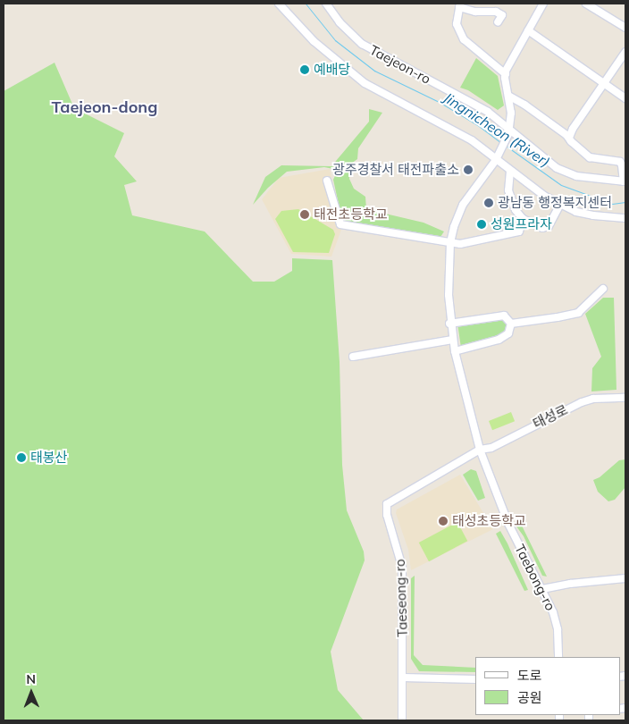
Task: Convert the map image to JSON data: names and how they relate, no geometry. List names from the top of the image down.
{
  "streets": {
    "street": [
      "Taejeon-ro",
      "태성로",
      "Taebong-ro",
      "Taeseong-ro"
    ]
  },
  "crossings": [
    ["Taejeon-ro", "Taebong-ro"],
    ["태성로", "Taebong-ro"],
    ["태성로", "Taeseong-ro"],
    ["Taebong-ro", "Taeseong-ro"]
  ],
  "districts": ["Taejeon-dong"],
  "water": ["Jingnicheon (River)"],
  "places": [
    "예배당",
    "광주경찰서 태전파출소",
    "광남동 행정복지센터",
    "태전초등학교",
    "성원프라자",
    "태봉산",
    "태성초등학교"
  ],
  "legend": ["도로", "공원"],
  "north": "top"
}
